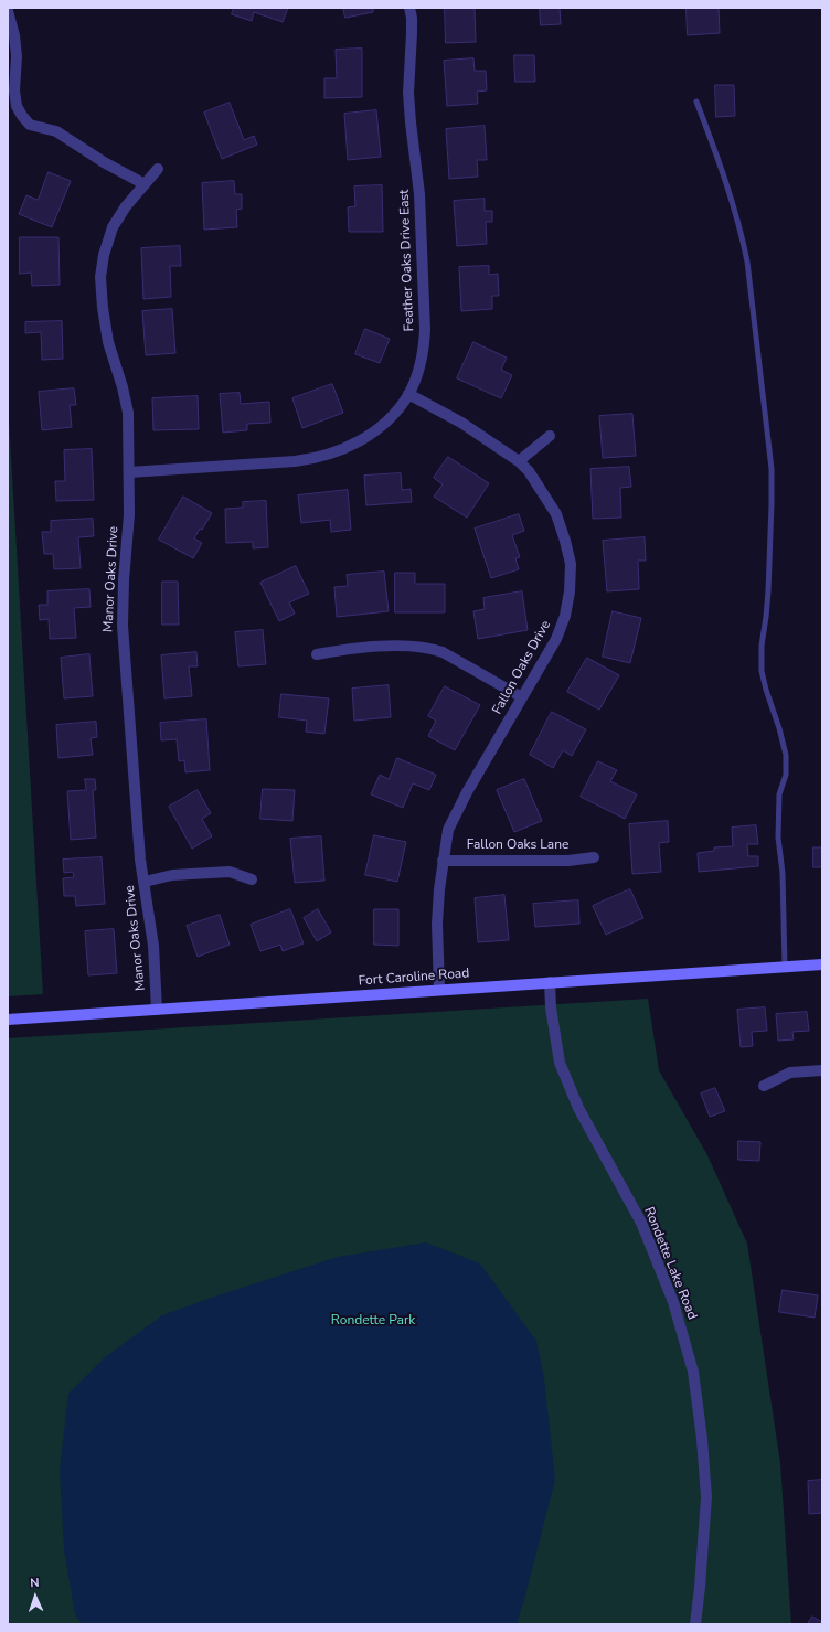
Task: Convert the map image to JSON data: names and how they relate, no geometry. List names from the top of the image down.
{
  "streets": {
    "street": [
      "Feather Oaks Drive East",
      "Manor Oaks Drive",
      "Fallon Oaks Drive",
      "Fallon Oaks Lane",
      "Fort Caroline Road",
      "Rondette Lake Road"
    ]
  },
  "crossings": [
    ["Feather Oaks Drive East", "Manor Oaks Drive"],
    ["Feather Oaks Drive East", "Fallon Oaks Drive"],
    ["Manor Oaks Drive", "Fort Caroline Road"],
    ["Fallon Oaks Drive", "Fallon Oaks Lane"],
    ["Fallon Oaks Drive", "Fort Caroline Road"],
    ["Fort Caroline Road", "Rondette Lake Road"]
  ],
  "parks": ["Rondette Park"],
  "north": "top"
}
